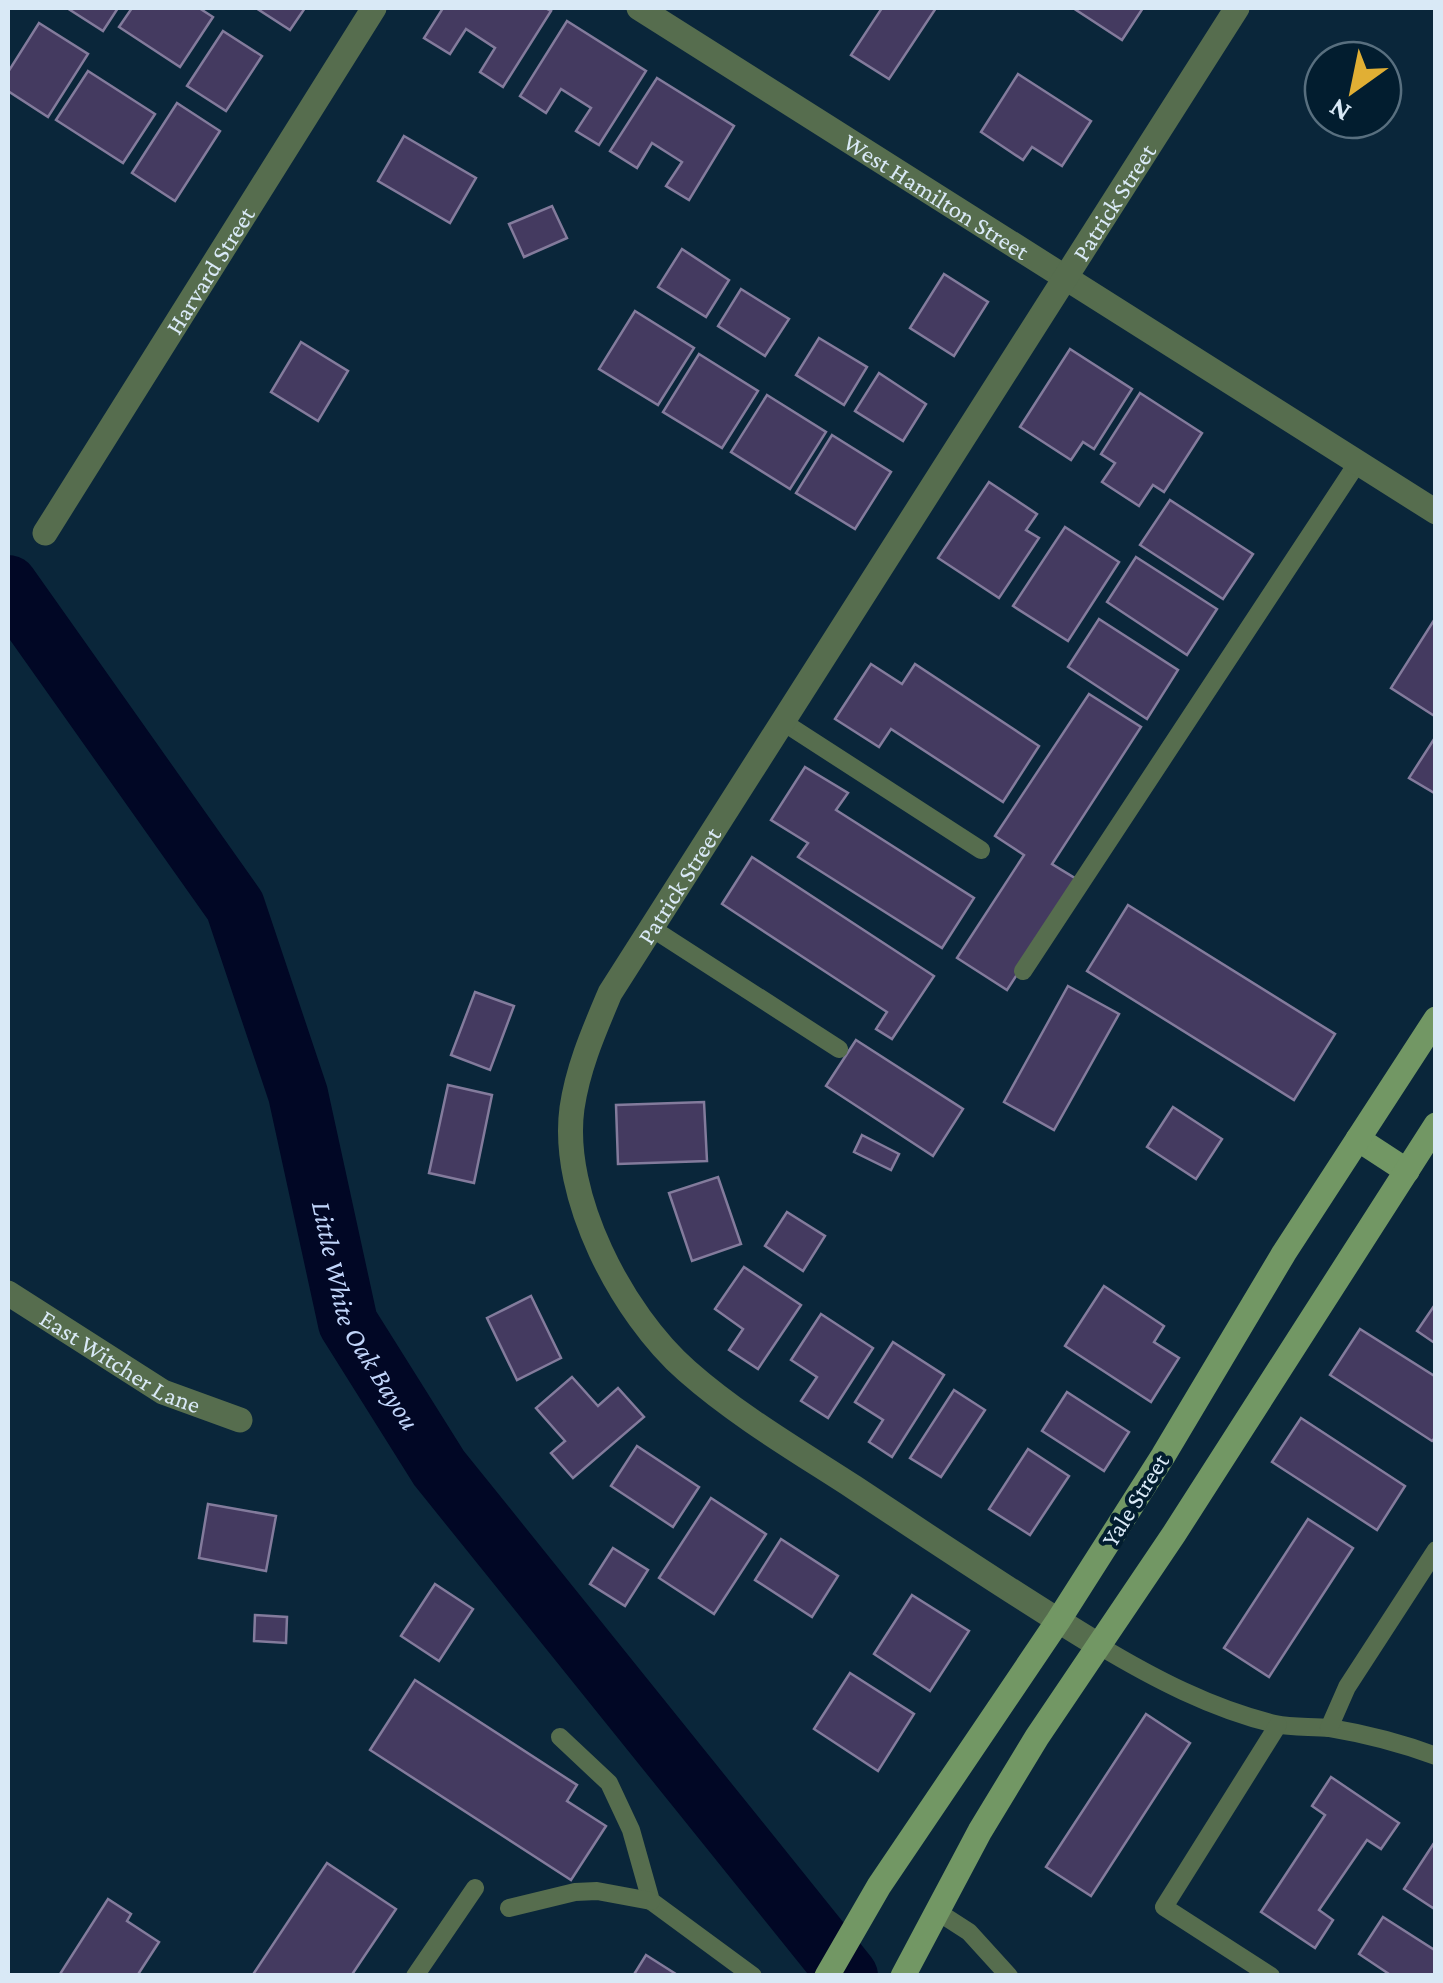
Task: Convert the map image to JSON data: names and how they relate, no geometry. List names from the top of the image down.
{
  "streets": {
    "main road": ["Yale Street"],
    "street": [
      "West Hamilton Street",
      "Patrick Street",
      "Harvard Street",
      "East Witcher Lane"
    ]
  },
  "crossings": [
    ["West Hamilton Street", "Patrick Street"],
    ["Patrick Street", "Yale Street"]
  ],
  "water": ["Little White Oak Bayou"],
  "north": "bottom left"
}
